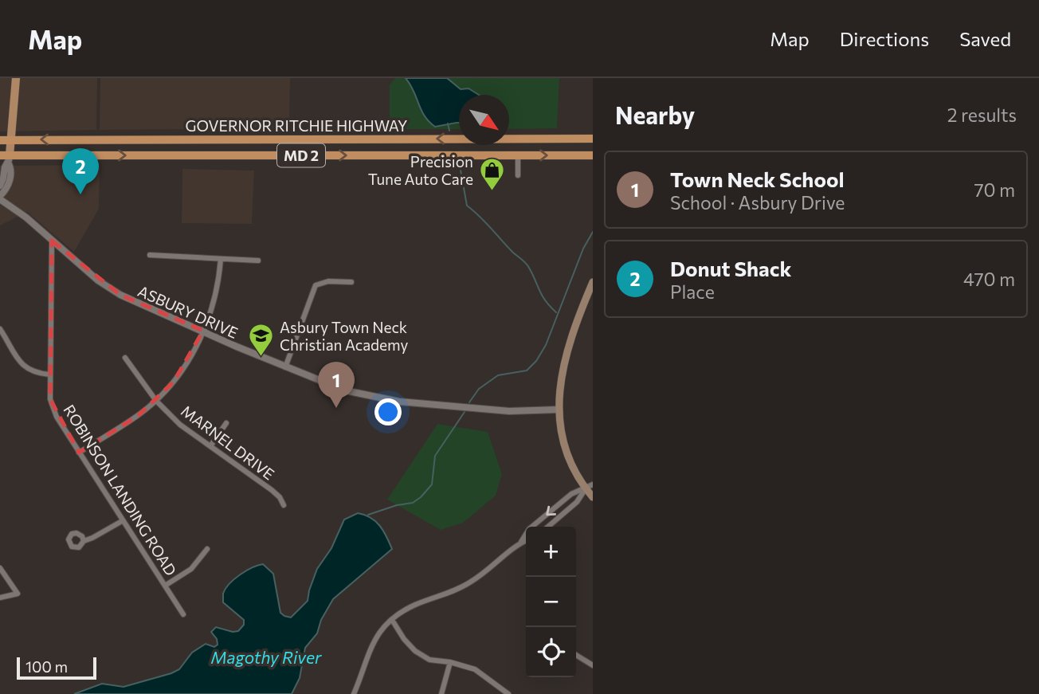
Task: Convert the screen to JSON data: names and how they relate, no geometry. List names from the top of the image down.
{
  "streets": {
    "highway": ["GOVERNOR RITCHIE HIGHWAY", "MD 2"],
    "street": ["ASBURY DRIVE", "MARNEL DRIVE", "ROBINSON LANDING ROAD"]
  },
  "crossings": [
    ["ASBURY DRIVE", "ROBINSON LANDING ROAD"]
  ],
  "water": ["Magothy River"],
  "places": {
    "shop": ["Precision Tune Auto Care"],
    "school or university": ["Asbury Town Neck Christian Academy"]
  },
  "scale_bar": "100 m",
  "north": "bottom right",
  "page": {
    "header": "Map",
    "nav": ["Map", "Directions", "Saved"],
    "heading": ["Nearby", "2 results"],
    "pins": ["2", "1"],
    "list": [
      {
        "mark": "1",
        "name": "Town Neck School",
        "note": "School · Asbury Drive",
        "value": "70 m"
      },
      {
        "mark": "2",
        "name": "Donut Shack",
        "note": "Place",
        "value": "470 m"
      }
    ],
    "map_buttons": ["+", "−"],
    "scale": "100 m"
  }
}
